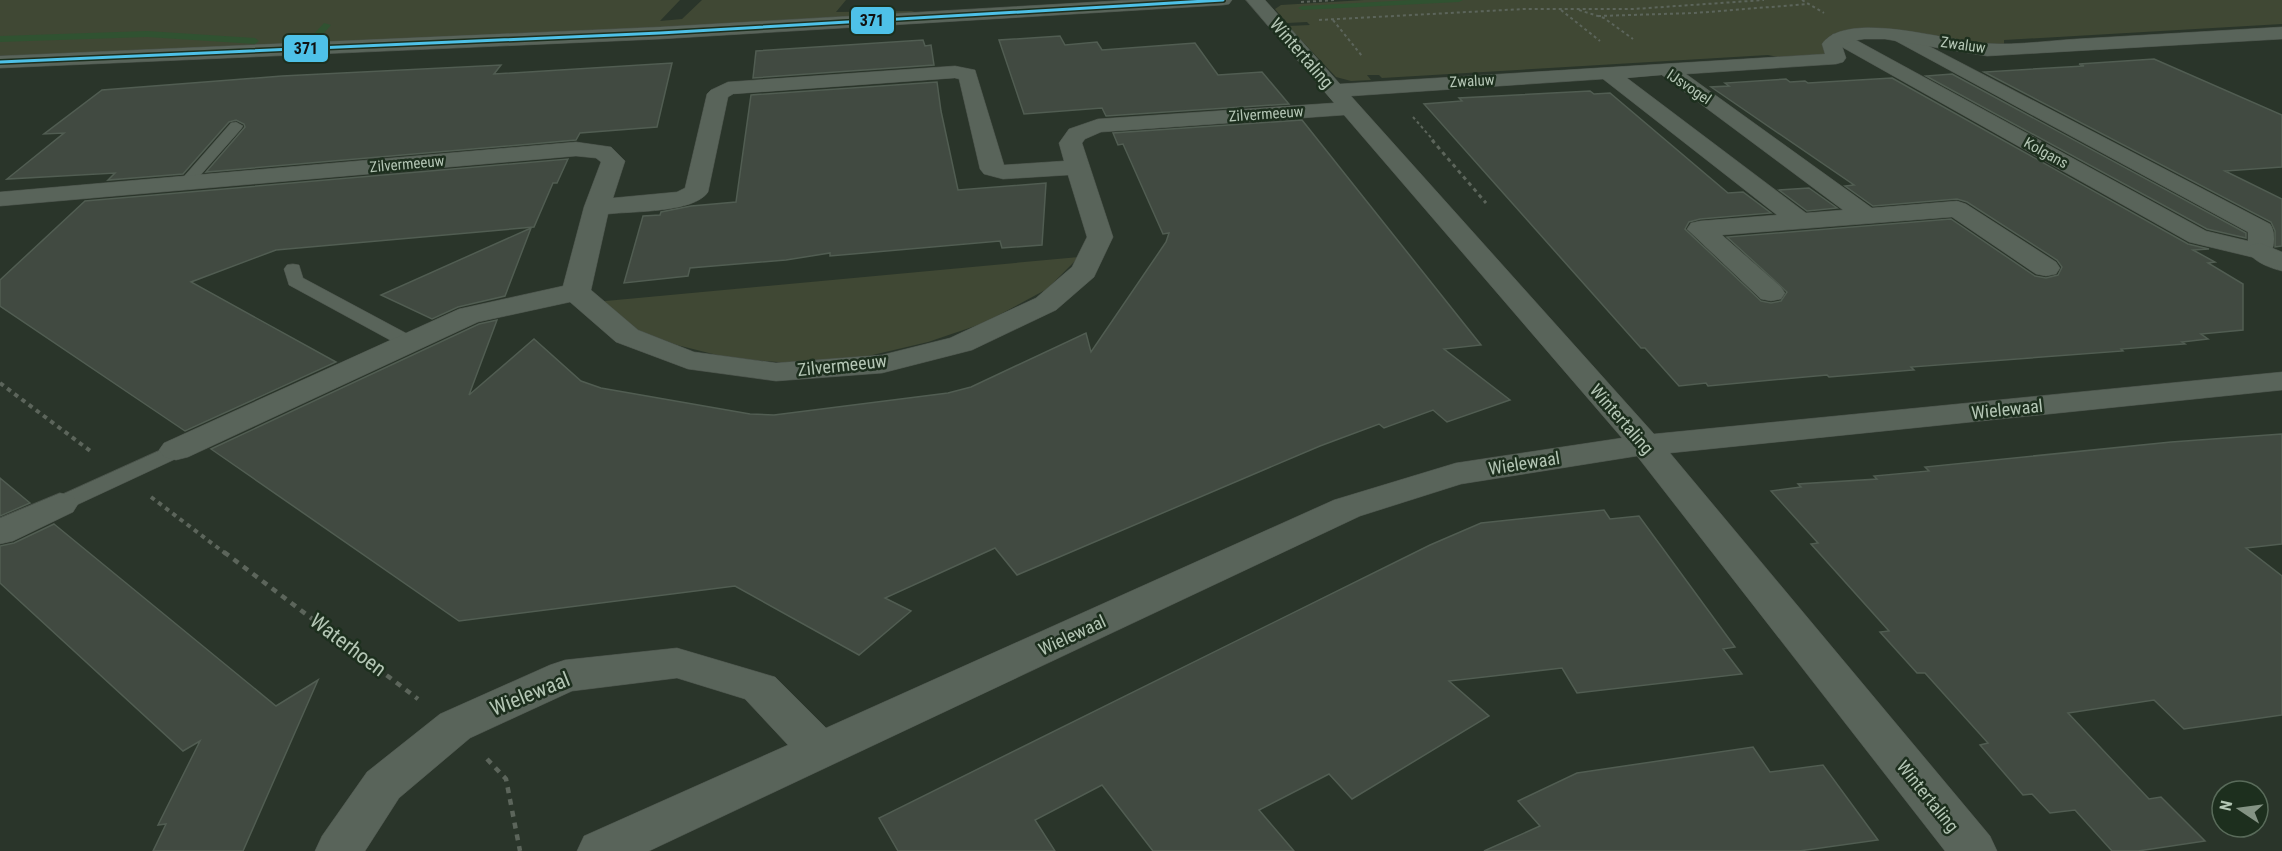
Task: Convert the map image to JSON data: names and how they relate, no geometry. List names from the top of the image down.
{
  "streets": {
    "street": [
      "Zwaluw",
      "Wintertaling",
      "IJsvogel",
      "Zilvermeeuw",
      "Kolgans",
      "Wielewaal"
    ],
    "path": ["Waterhoen"]
  },
  "crossings": [
    ["Zwaluw", "Wintertaling"],
    ["Zwaluw", "IJsvogel"],
    ["Zwaluw", "Zilvermeeuw"],
    ["Zwaluw", "Kolgans"],
    ["Wintertaling", "Zilvermeeuw"],
    ["Wintertaling", "Wielewaal"],
    ["Wielewaal", "Waterhoen"]
  ],
  "lines": ["transit line 371"],
  "north": "left"
}
